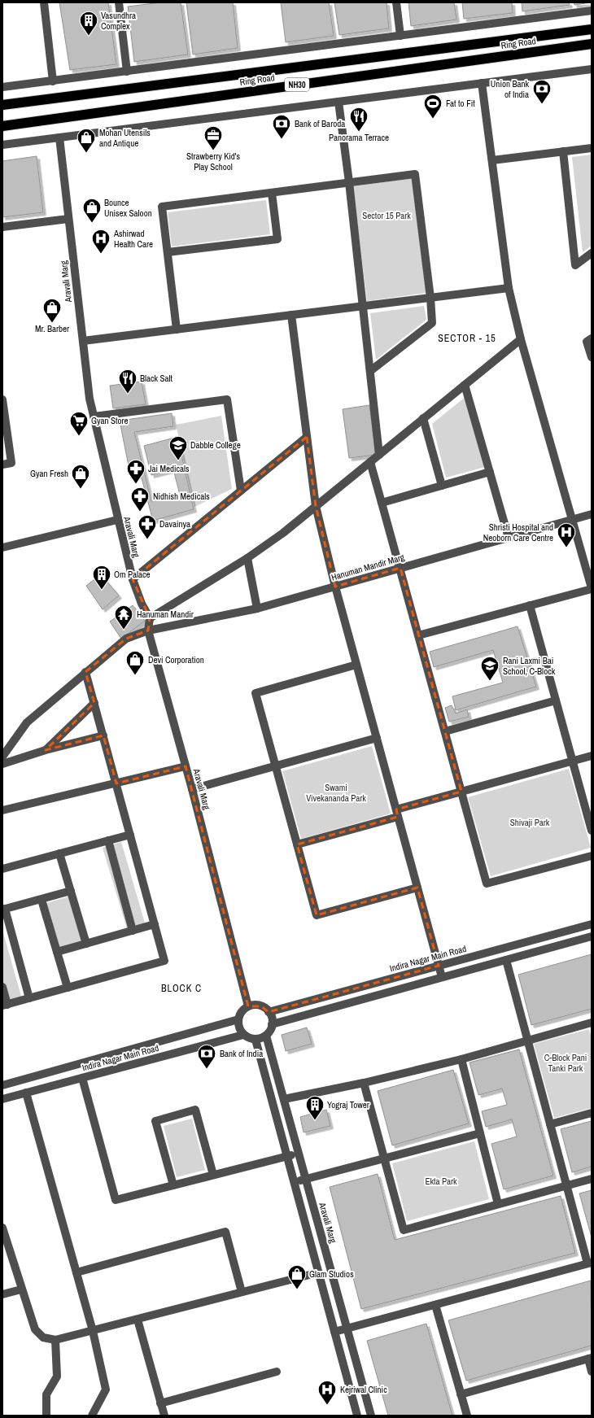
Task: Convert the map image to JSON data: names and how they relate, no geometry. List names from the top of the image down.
{
  "streets": {
    "highway": ["Ring Road", "NH30"],
    "street": ["Aravali Marg", "Hanuman Mandir Marg", "Indira Nagar Main Road"]
  },
  "crossings": [
    ["Aravali Marg", "Hanuman Mandir Marg"],
    ["Aravali Marg", "Indira Nagar Main Road"]
  ],
  "districts": ["SECTOR - 15", "BLOCK C"],
  "parks": [
    "Sector 15 Park",
    "Swami Vivekananda Park",
    "Shivaji Park",
    "C-Block Pani Tanki Park",
    "Ekta Park"
  ],
  "places": {
    "building": ["Vasundhra Complex", "Om Palace", "Yograj Tower"],
    "bank": ["Union Bank of India", "Bank of Baroda", "Bank of India"],
    "sports": ["Fat to Fit"],
    "restaurant": ["Panorama Terrace", "Black Salt"],
    "office": ["Strawberry Kid's Play School"],
    "shop": [
      "Mohan Utensils and Antique",
      "Bounce Unisex Saloon",
      "Mr. Barber",
      "Gyan Fresh",
      "Devi Corporation",
      "Glam Studios"
    ],
    "hospital": ["Ashirwad Health Care", "Shristi Hospital and Neoborn Care Centre", "Kejriwal Clinic"],
    "supermarket": ["Gyan Store"],
    "school or university": ["Dabble College", "Rani Laxmi Bai School, C-Block"],
    "pharmacy": ["Jai Medicals", "Nidhish Medicals", "Davainya"],
    "temple": ["Hanuman Mandir"]
  }
}
